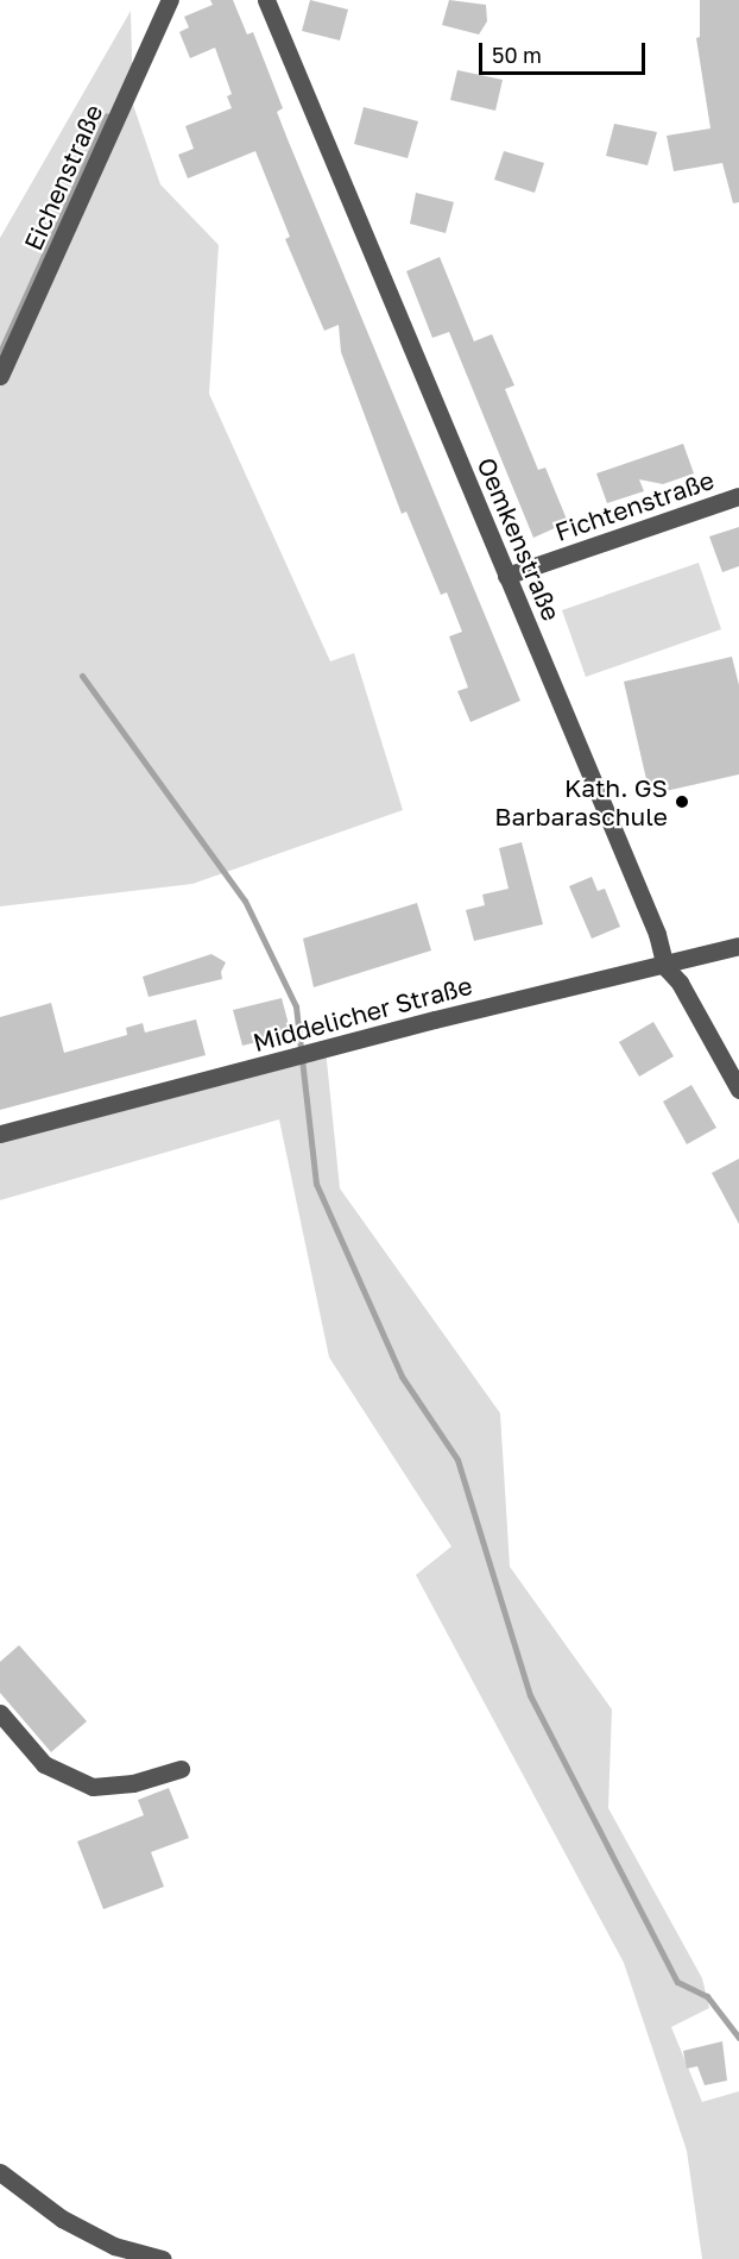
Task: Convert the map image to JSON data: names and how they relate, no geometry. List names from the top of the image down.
{
  "streets": {
    "street": [
      "Eichenstraße",
      "Fichtenstraße",
      "Oemkenstraße",
      "Middelicher Straße"
    ]
  },
  "crossings": [
    ["Fichtenstraße", "Oemkenstraße"],
    ["Oemkenstraße", "Middelicher Straße"]
  ],
  "places": ["Kath. GS Barbaraschule"],
  "scale_bar": "50 m"
}
